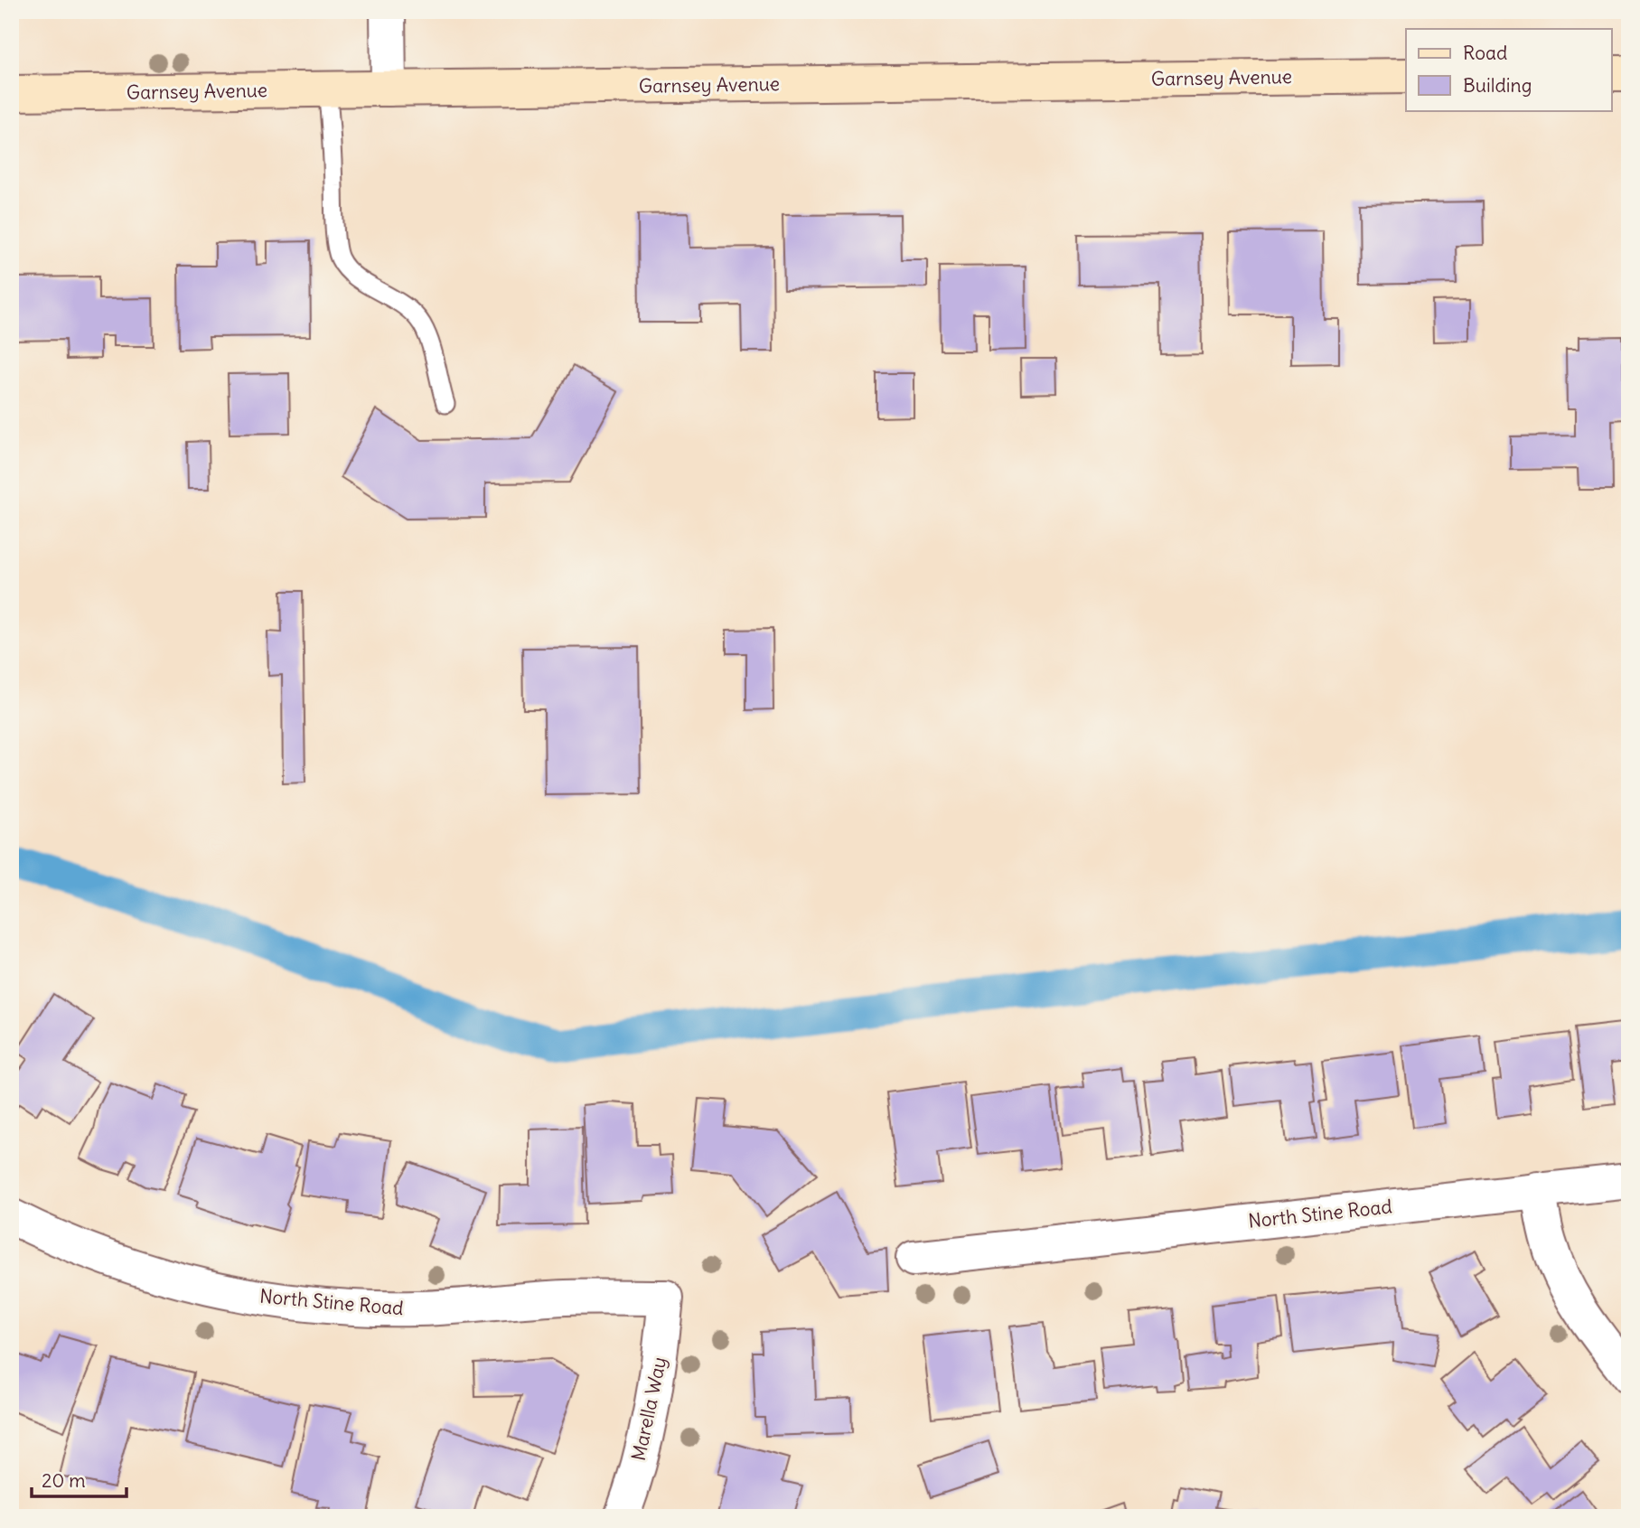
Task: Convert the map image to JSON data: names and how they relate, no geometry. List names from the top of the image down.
{
  "streets": {
    "street": ["Garnsey Avenue", "North Stine Road", "Marella Way"]
  },
  "crossings": [
    ["North Stine Road", "Marella Way"]
  ],
  "legend": ["Road", "Building"],
  "scale_bar": "20 m"
}
